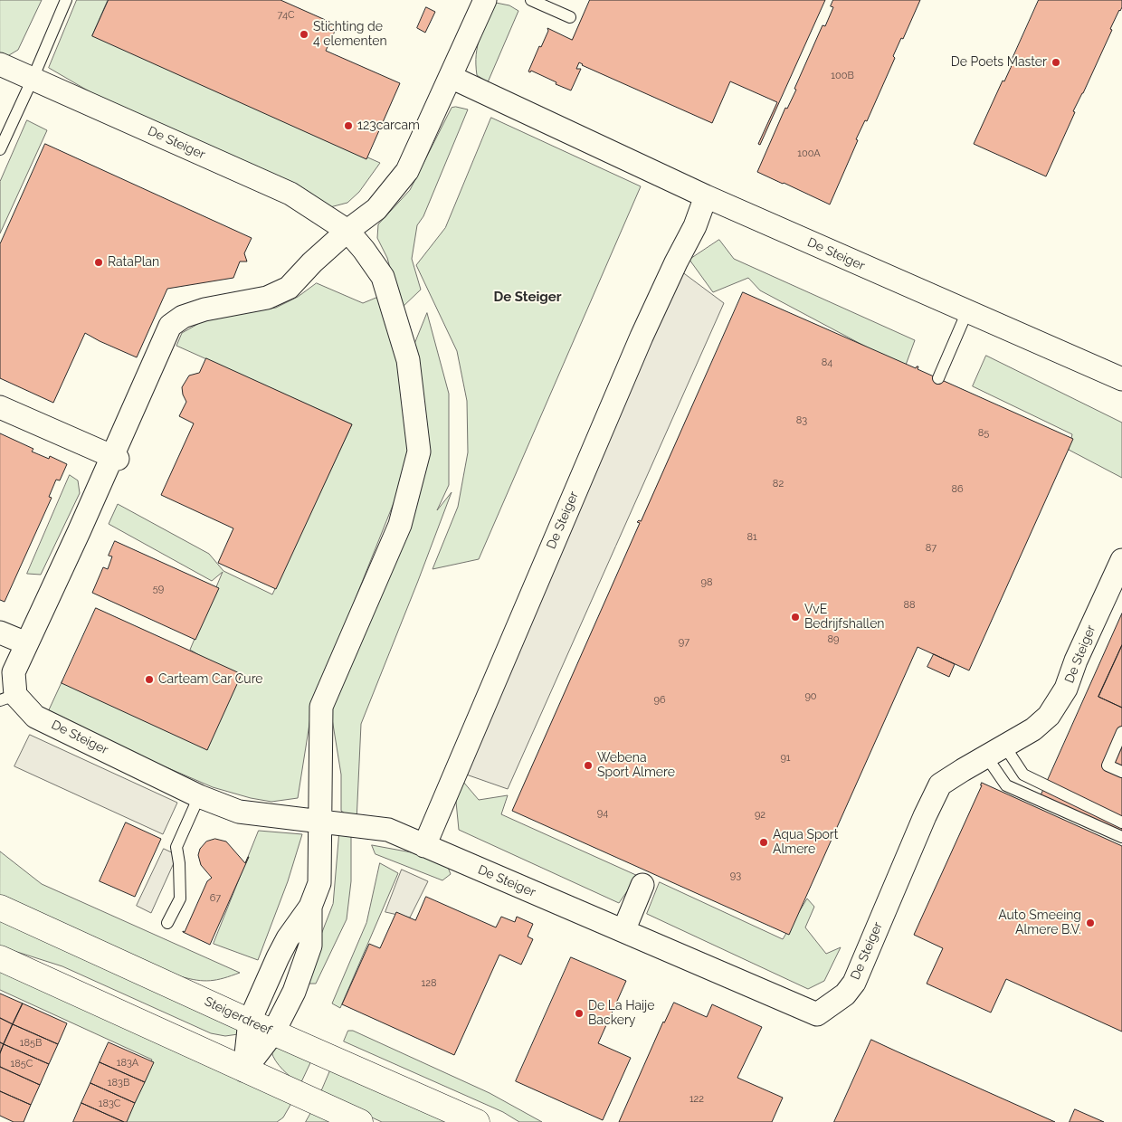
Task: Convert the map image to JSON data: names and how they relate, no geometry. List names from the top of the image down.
{
  "streets": {
    "main road": ["Steigerdreef"],
    "street": ["De Steiger"]
  },
  "crossings": [
    ["De Steiger", "Steigerdreef"]
  ],
  "districts": ["De Steiger"],
  "places": [
    "Stichting de 4 elementen",
    "De Poets Master",
    "123carcam",
    "RataPlan",
    "VvE Bedrijfshallen",
    "Carteam Car Cure",
    "Webena Sport Almere",
    "Aqua Sport Almere",
    "Auto Smeeing Almere B.V.",
    "De La Haije Backery"
  ],
  "house_numbers": [
    "74C",
    "100B",
    "100A",
    "84",
    "83",
    "85",
    "82",
    "86",
    "81",
    "87",
    "98",
    "59",
    "88",
    "89",
    "97",
    "90",
    "96",
    "91",
    "94",
    "92",
    "93",
    "67",
    "128",
    "185B",
    "183A",
    "185C",
    "183B",
    "122",
    "183C"
  ]
}
